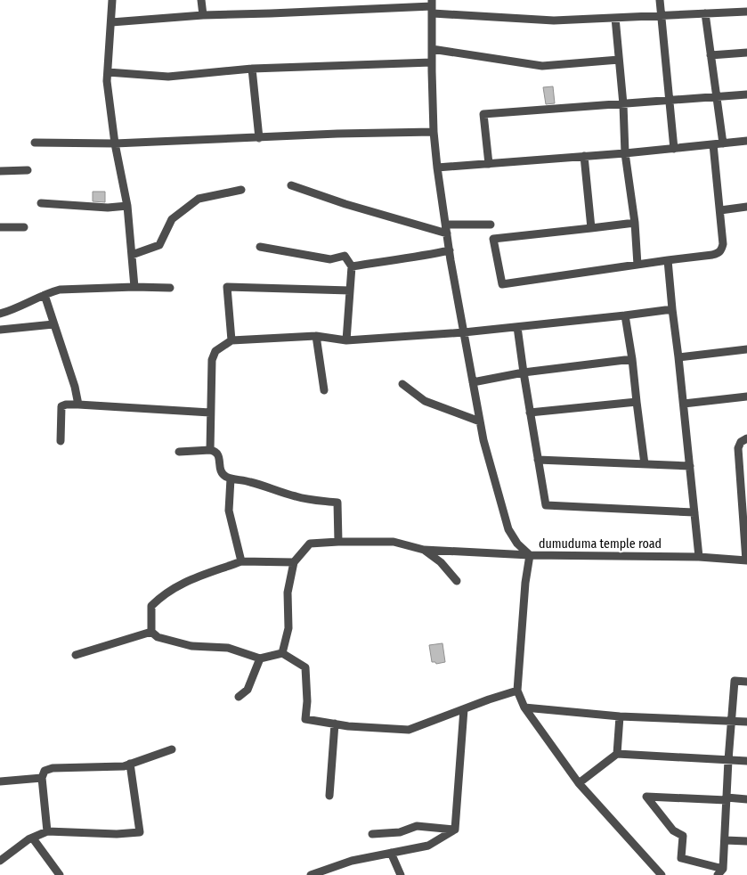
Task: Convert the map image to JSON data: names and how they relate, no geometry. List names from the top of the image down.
{
  "streets": {
    "street": ["dumuduma temple road"]
  }
}
